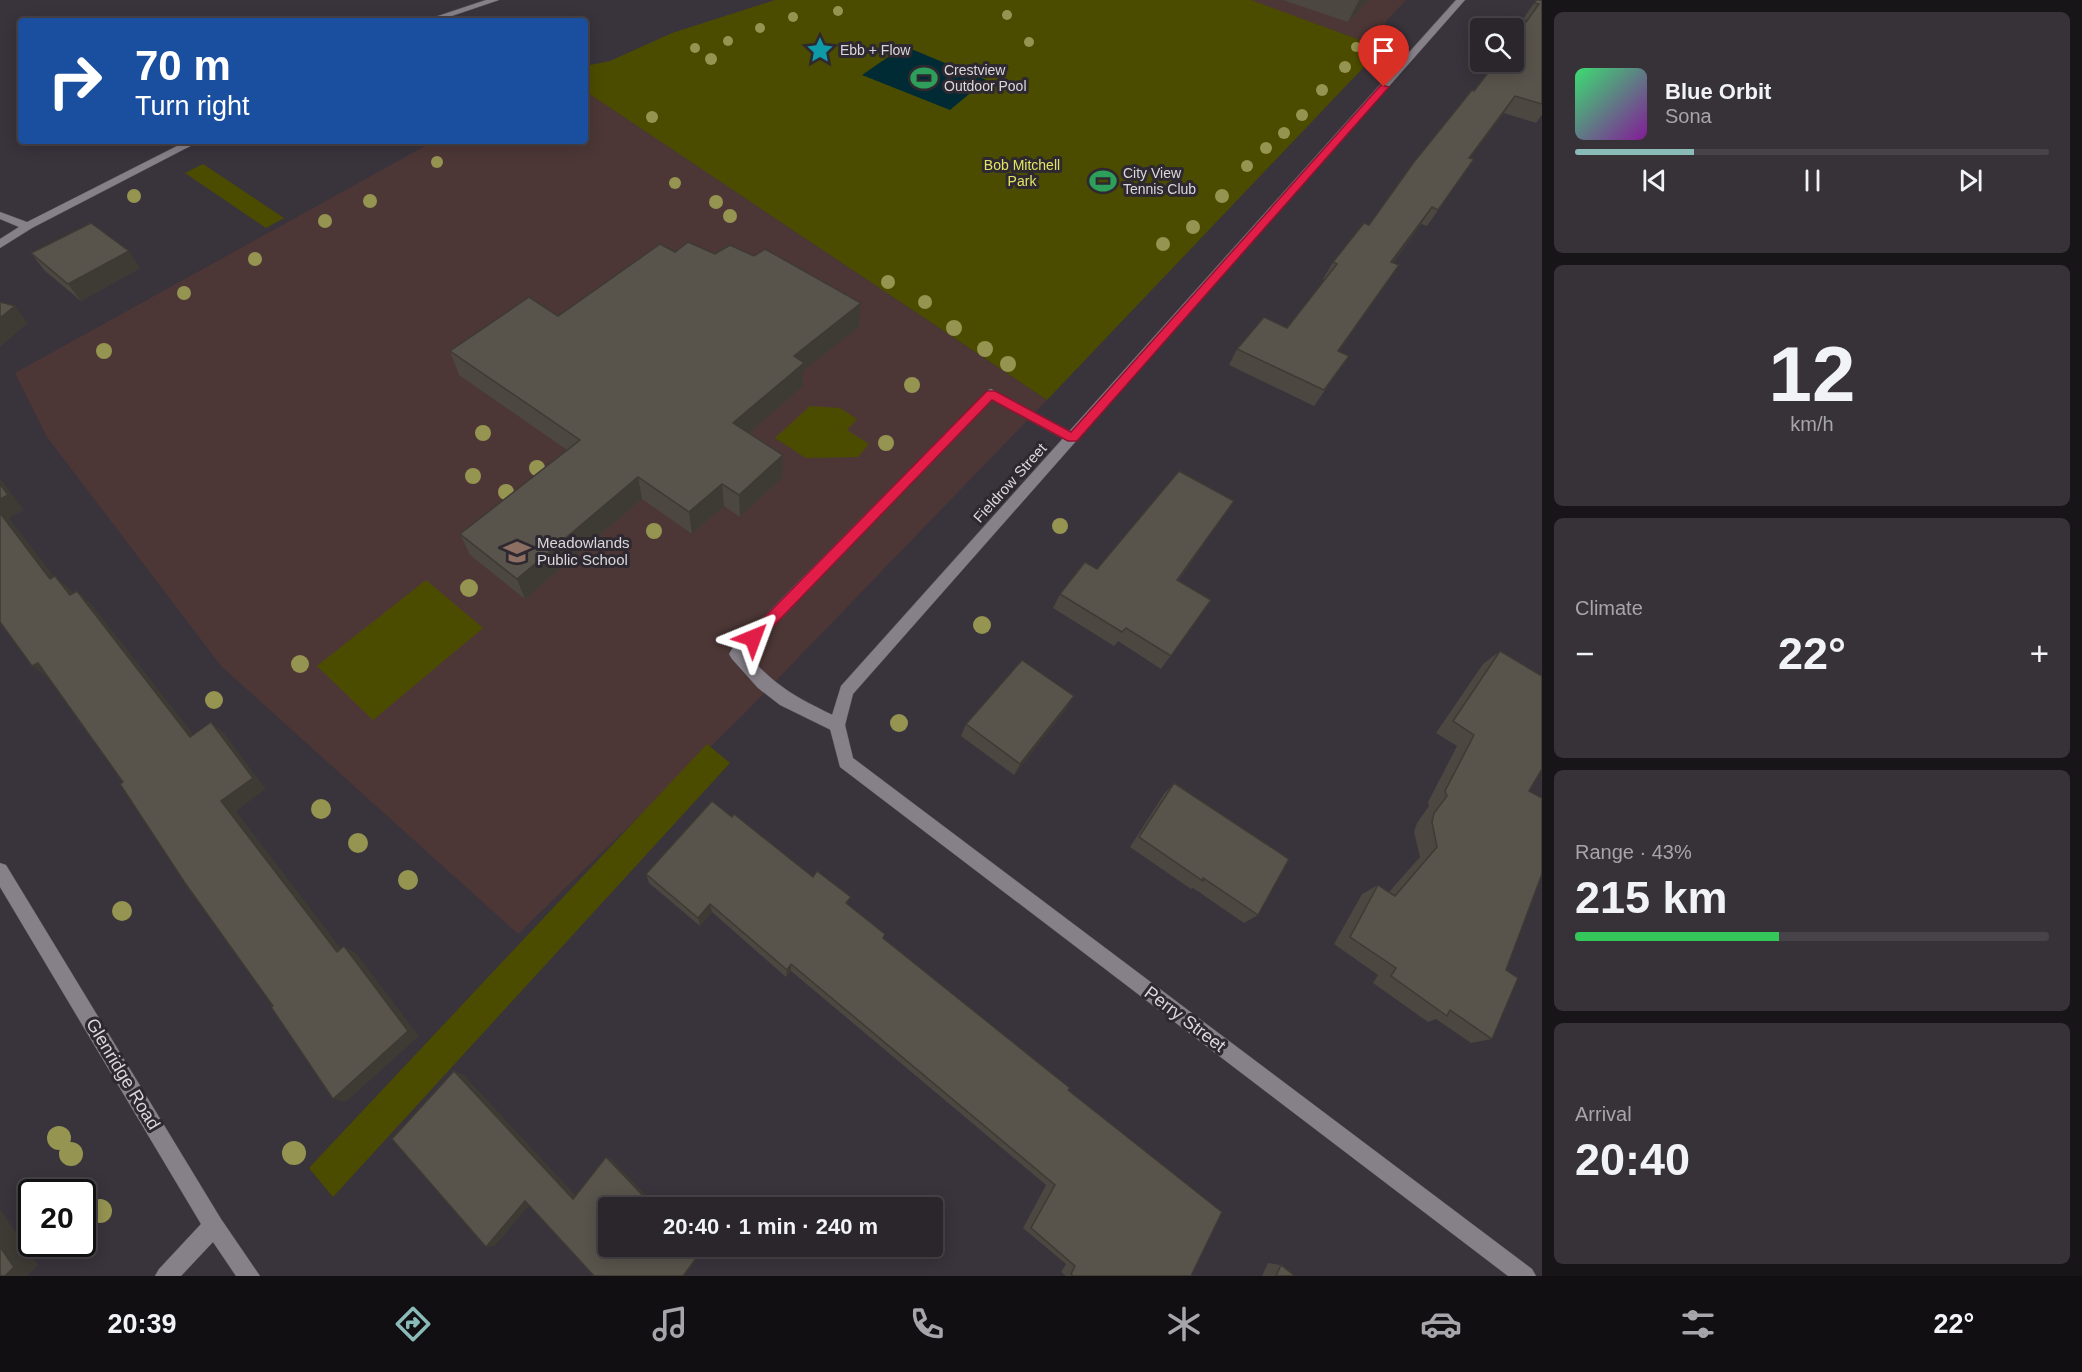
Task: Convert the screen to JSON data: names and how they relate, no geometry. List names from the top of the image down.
{
  "streets": {
    "street": ["Fieldrow Street", "Perry Street", "Glenridge Road"]
  },
  "crossings": [
    ["Fieldrow Street", "Perry Street"]
  ],
  "parks": ["Bob Mitchell Park"],
  "places": {
    "place": ["Ebb + Flow"],
    "sports": ["Crestview Outdoor Pool", "City View Tennis Club"],
    "school or university": ["Meadowlands Public School"]
  },
  "page": {
    "turn": ["70 m", "Turn right"],
    "song": ["Blue Orbit", "Sona"],
    "tile": [
      ["12", "km/h"],
      "Climate",
      ["Range · 43%", "215 km"],
      ["Arrival", "20:40"]
    ],
    "heat": ["−", "22°", "+"],
    "limit": "20",
    "trip": "20:40 · 1 min · 240 m",
    "tabs": ["20:39", "22°"]
  }
}
